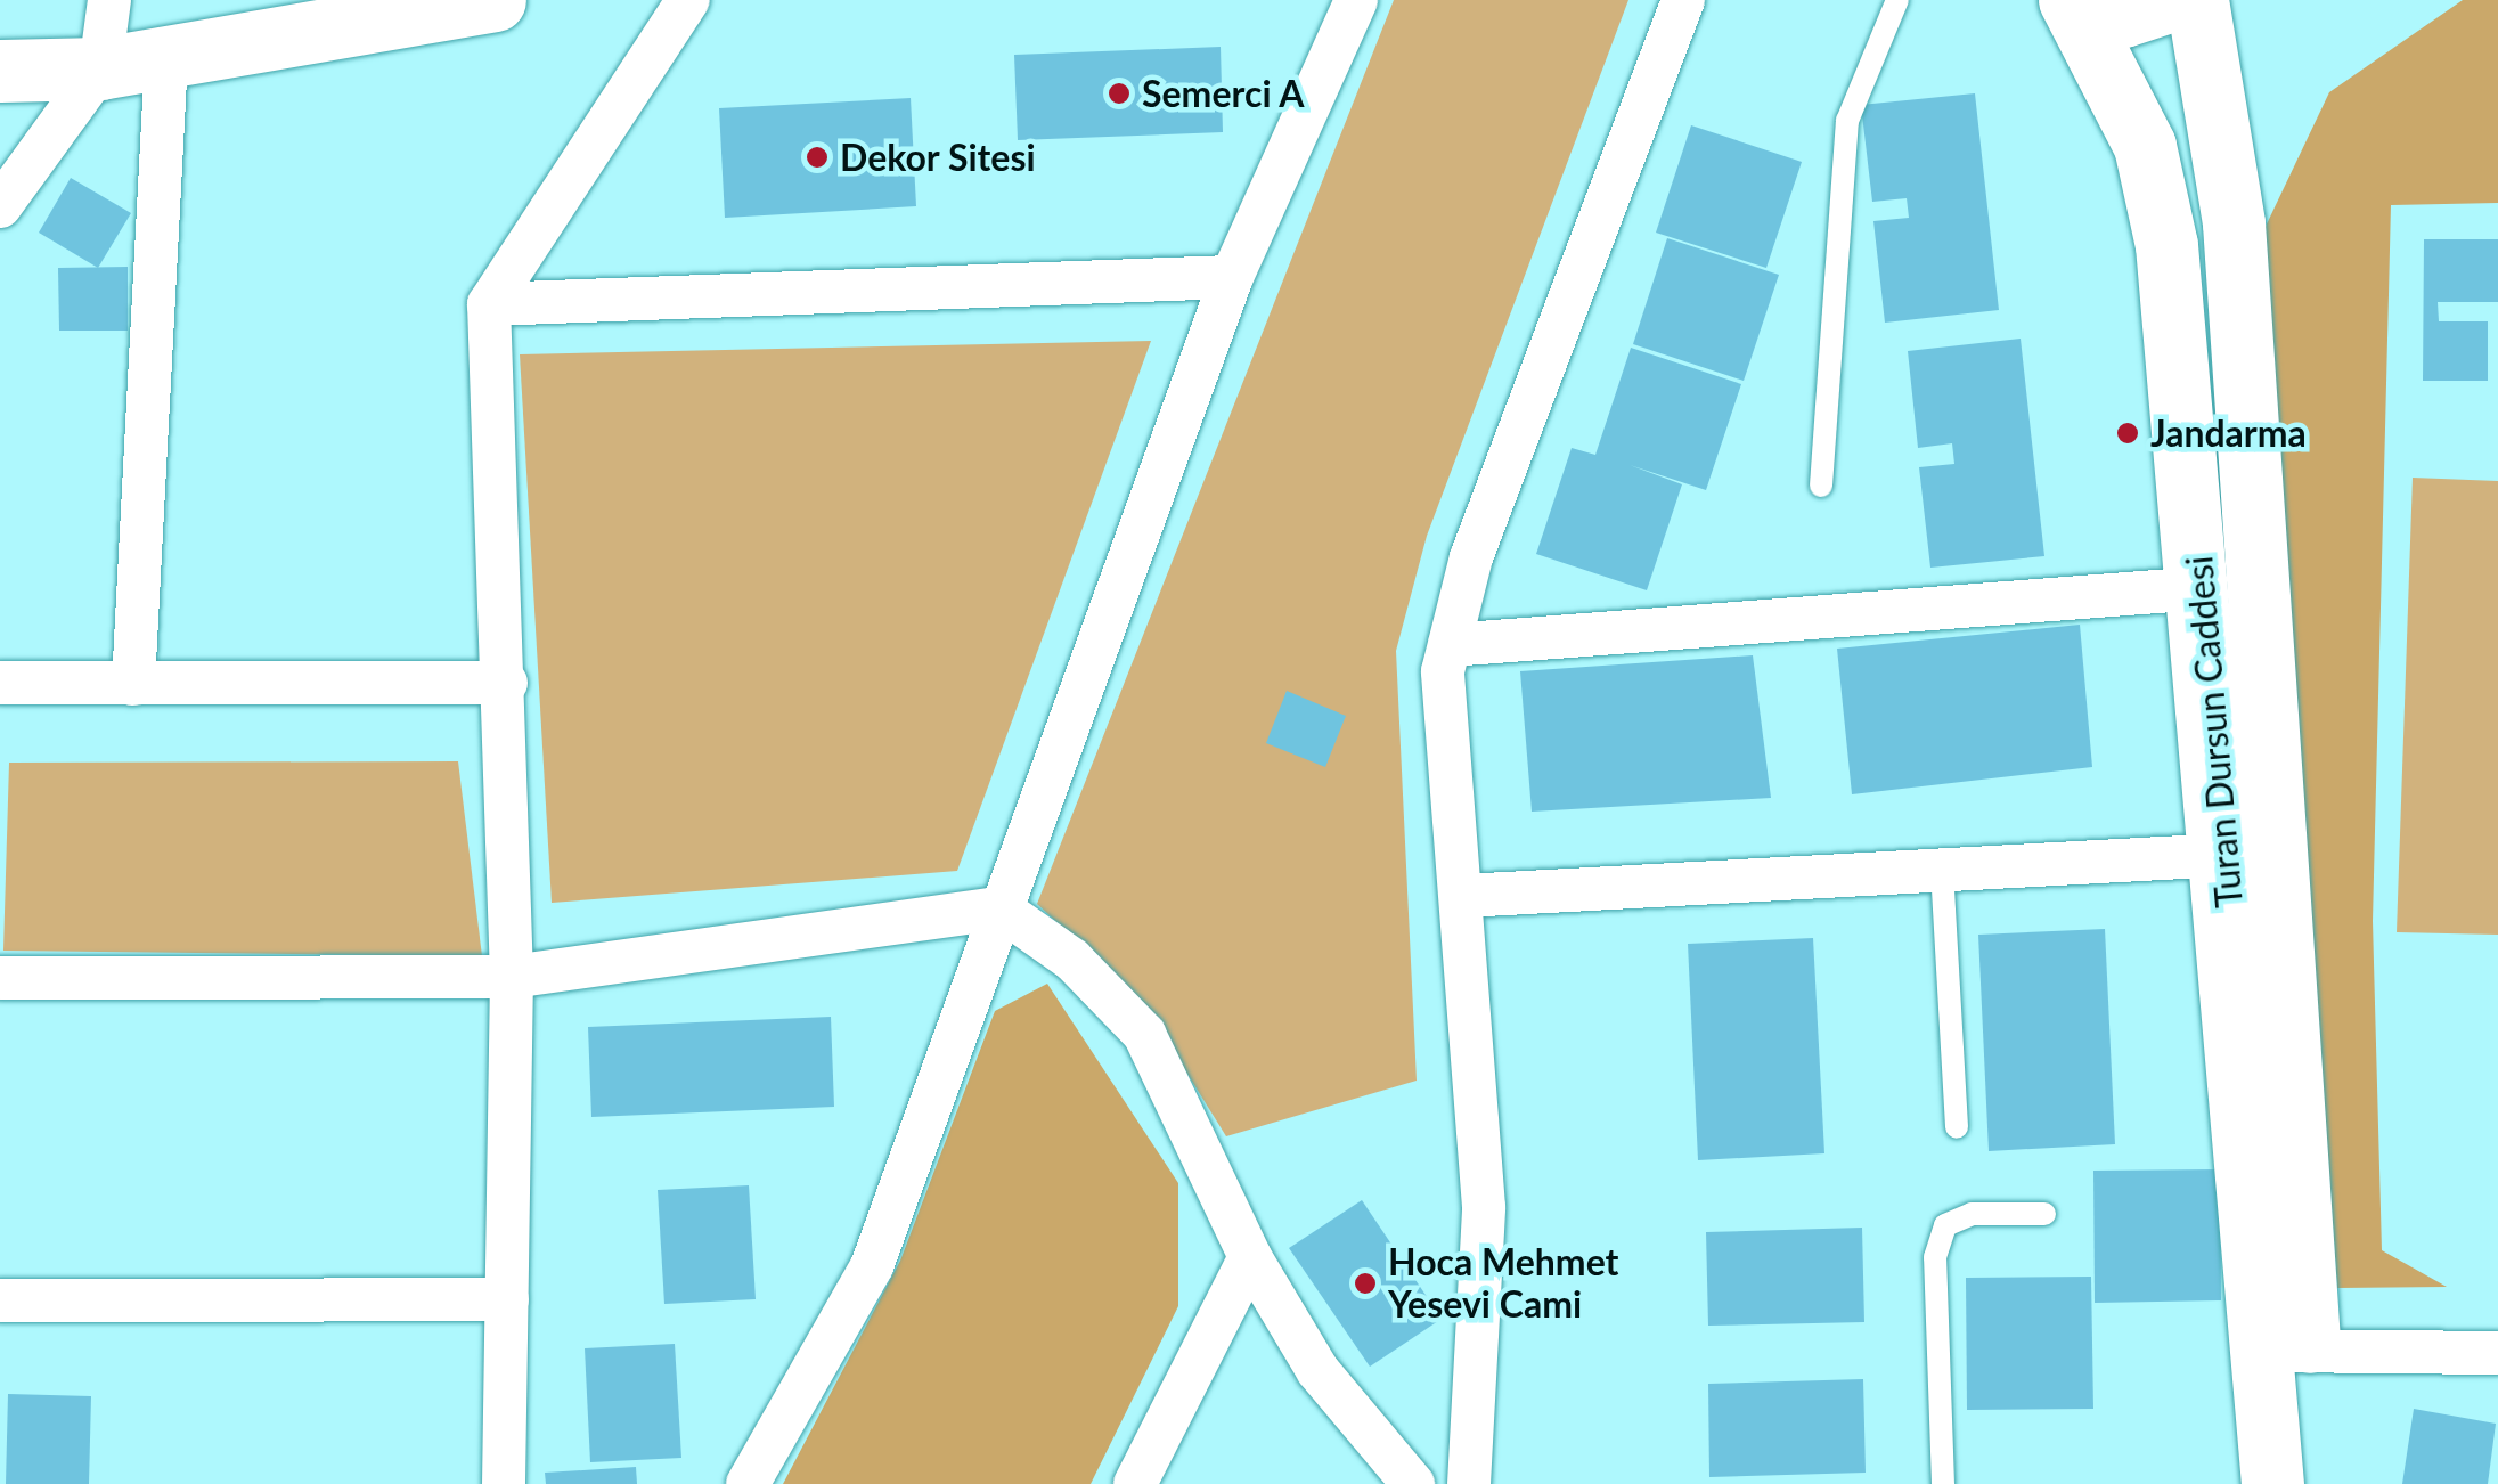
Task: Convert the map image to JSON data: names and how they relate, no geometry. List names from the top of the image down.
{
  "streets": {
    "main road": ["Turan Dursun Caddesi"]
  },
  "places": [
    "Semerci A",
    "Dekor Sitesi",
    "Jandarma",
    "Hoca Mehmet Yesevi Cami"
  ]
}
